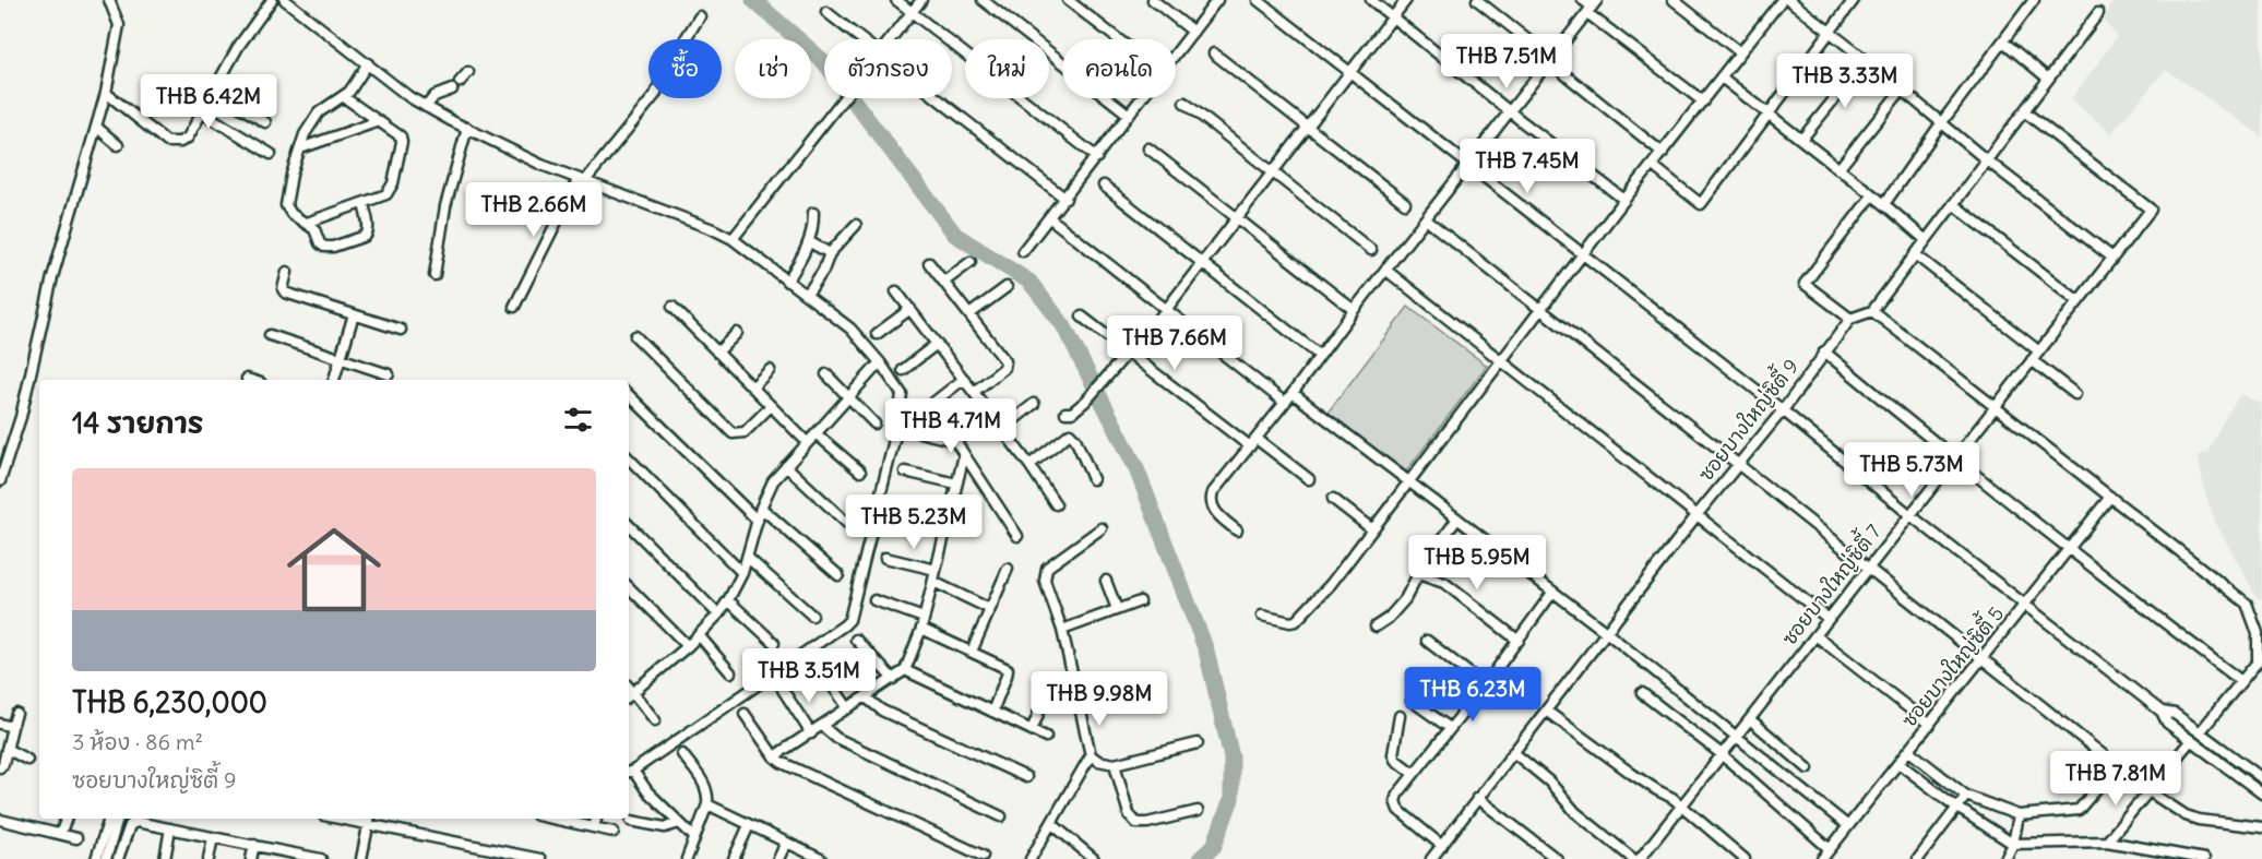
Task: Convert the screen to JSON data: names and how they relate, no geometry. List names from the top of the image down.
{
  "streets": {
    "street": ["ซอยบางใหญ่ซิตี้ 9", "ซอยบางใหญ่ซิตี้ 7", "ซอยบางใหญ่ซิตี้ 5"]
  },
  "page": {
    "price": [
      "THB 7.51M",
      "THB 3.33M",
      "THB 6.42M",
      "THB 7.45M",
      "THB 2.66M",
      "THB 7.66M",
      "THB 4.71M",
      "THB 5.73M",
      "THB 5.23M",
      "THB 5.95M",
      "THB 3.51M",
      "THB 6.23M",
      "THB 9.98M",
      "THB 7.81M"
    ],
    "chip": [
      "ซื้อ",
      "เช่า",
      "ตัวกรอง",
      "ใหม่",
      "คอนโด"
    ],
    "heading": "14 รายการ",
    "list": [
      {
        "name": "THB 6,230,000",
        "note": "3 ห้อง · 86 m² · ซอยบางใหญ่ซิตี้ 9"
      }
    ]
  }
}
